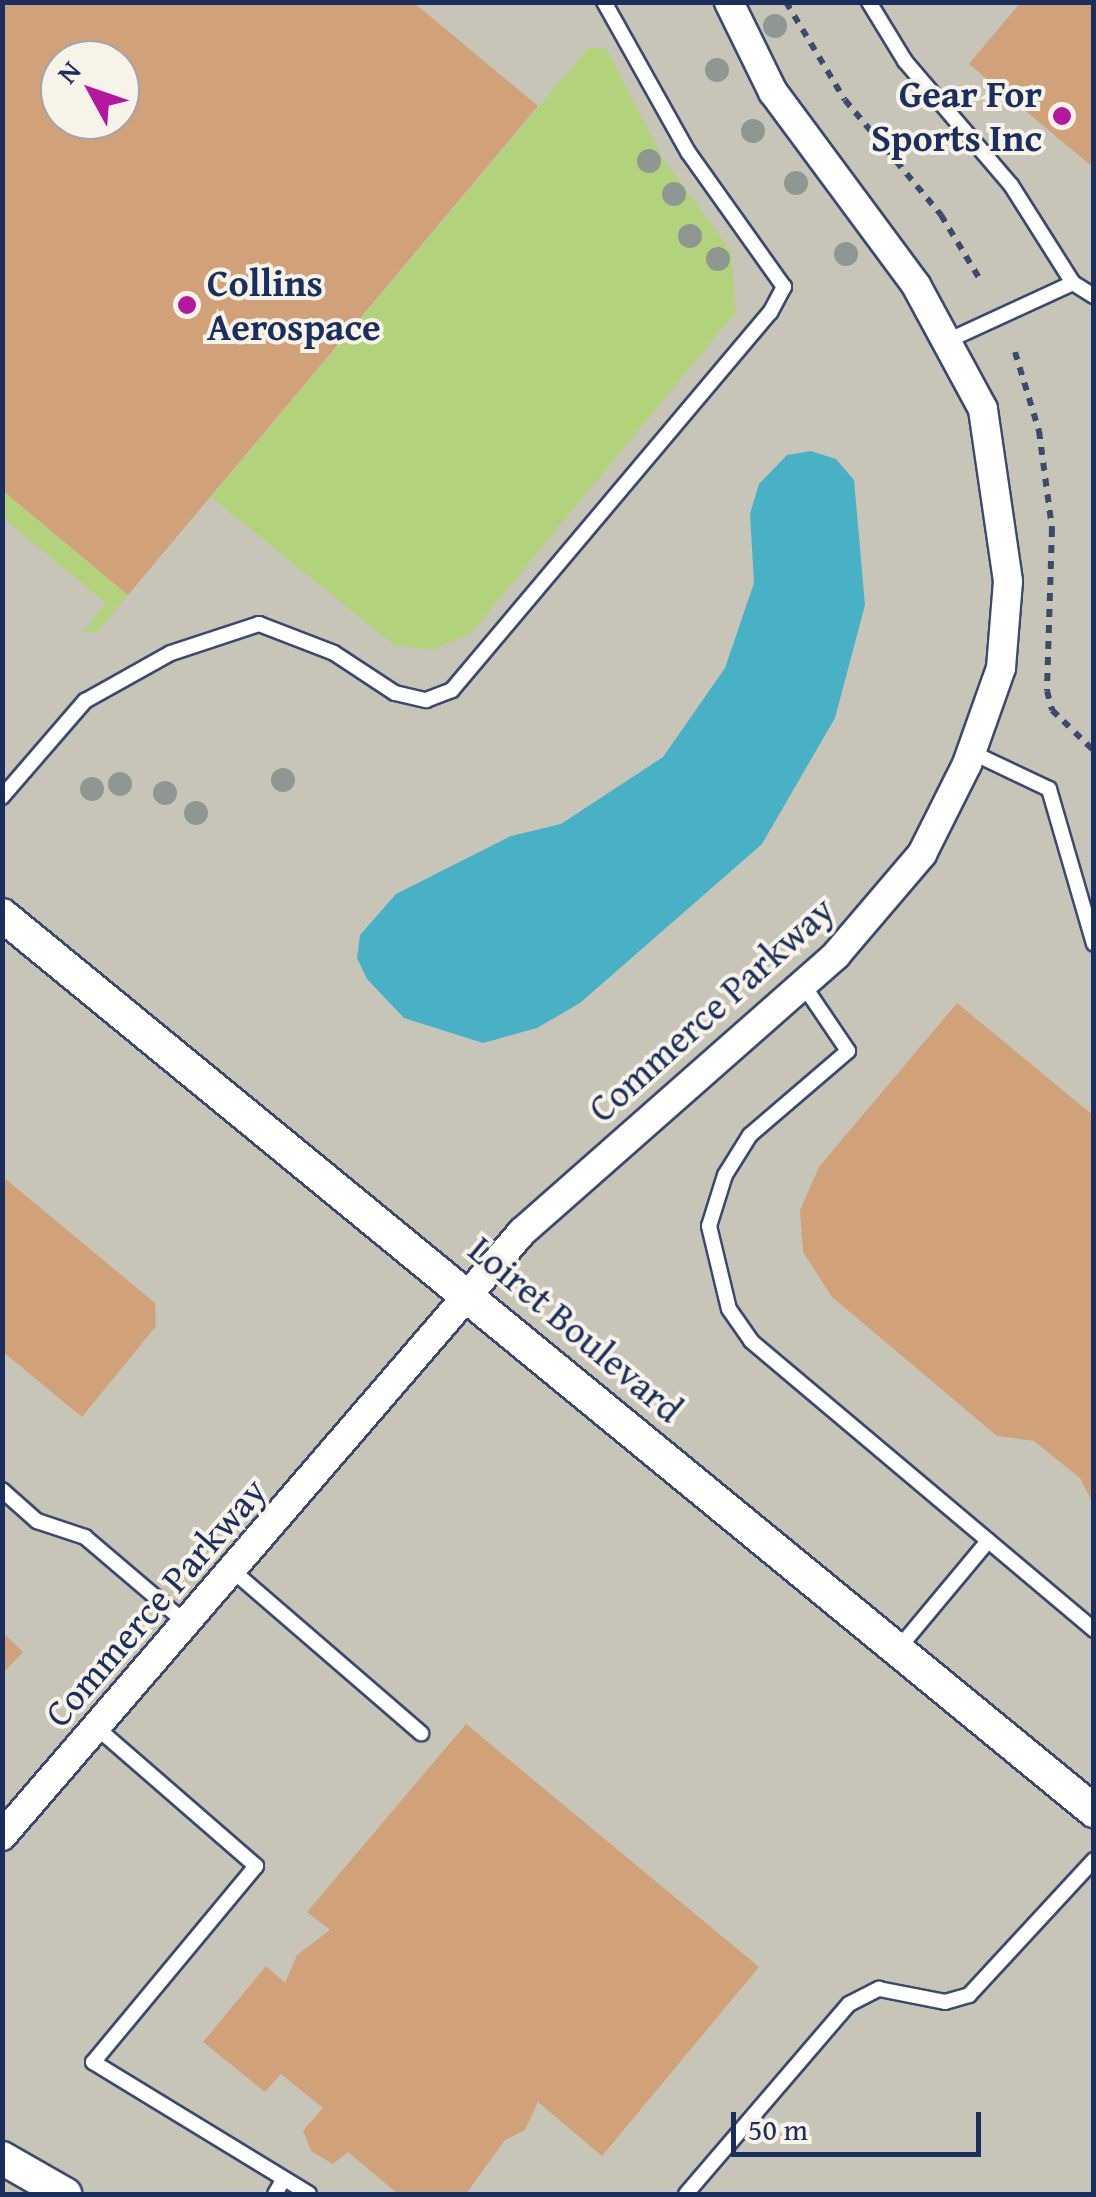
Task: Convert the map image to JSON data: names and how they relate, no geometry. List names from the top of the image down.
{
  "streets": {
    "street": ["Commerce Parkway", "Loiret Boulevard"]
  },
  "crossings": [
    ["Commerce Parkway", "Loiret Boulevard"]
  ],
  "places": ["Gear For Sports Inc", "Collins Aerospace"],
  "scale_bar": "50 m",
  "north": "top left"
}
